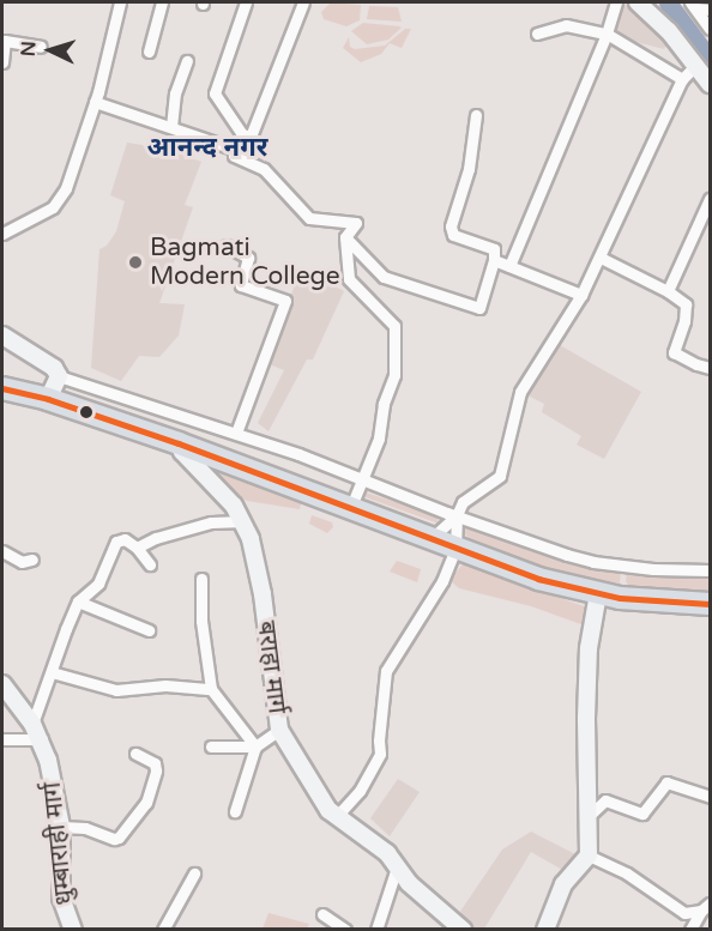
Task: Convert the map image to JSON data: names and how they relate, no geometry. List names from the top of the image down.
{
  "streets": {
    "main road": ["बराहा मार्ग", "धुम्बाराही मार्ग"]
  },
  "districts": ["आनन्द नगर"],
  "places": ["Bagmati Modern College"],
  "north": "left"
}
